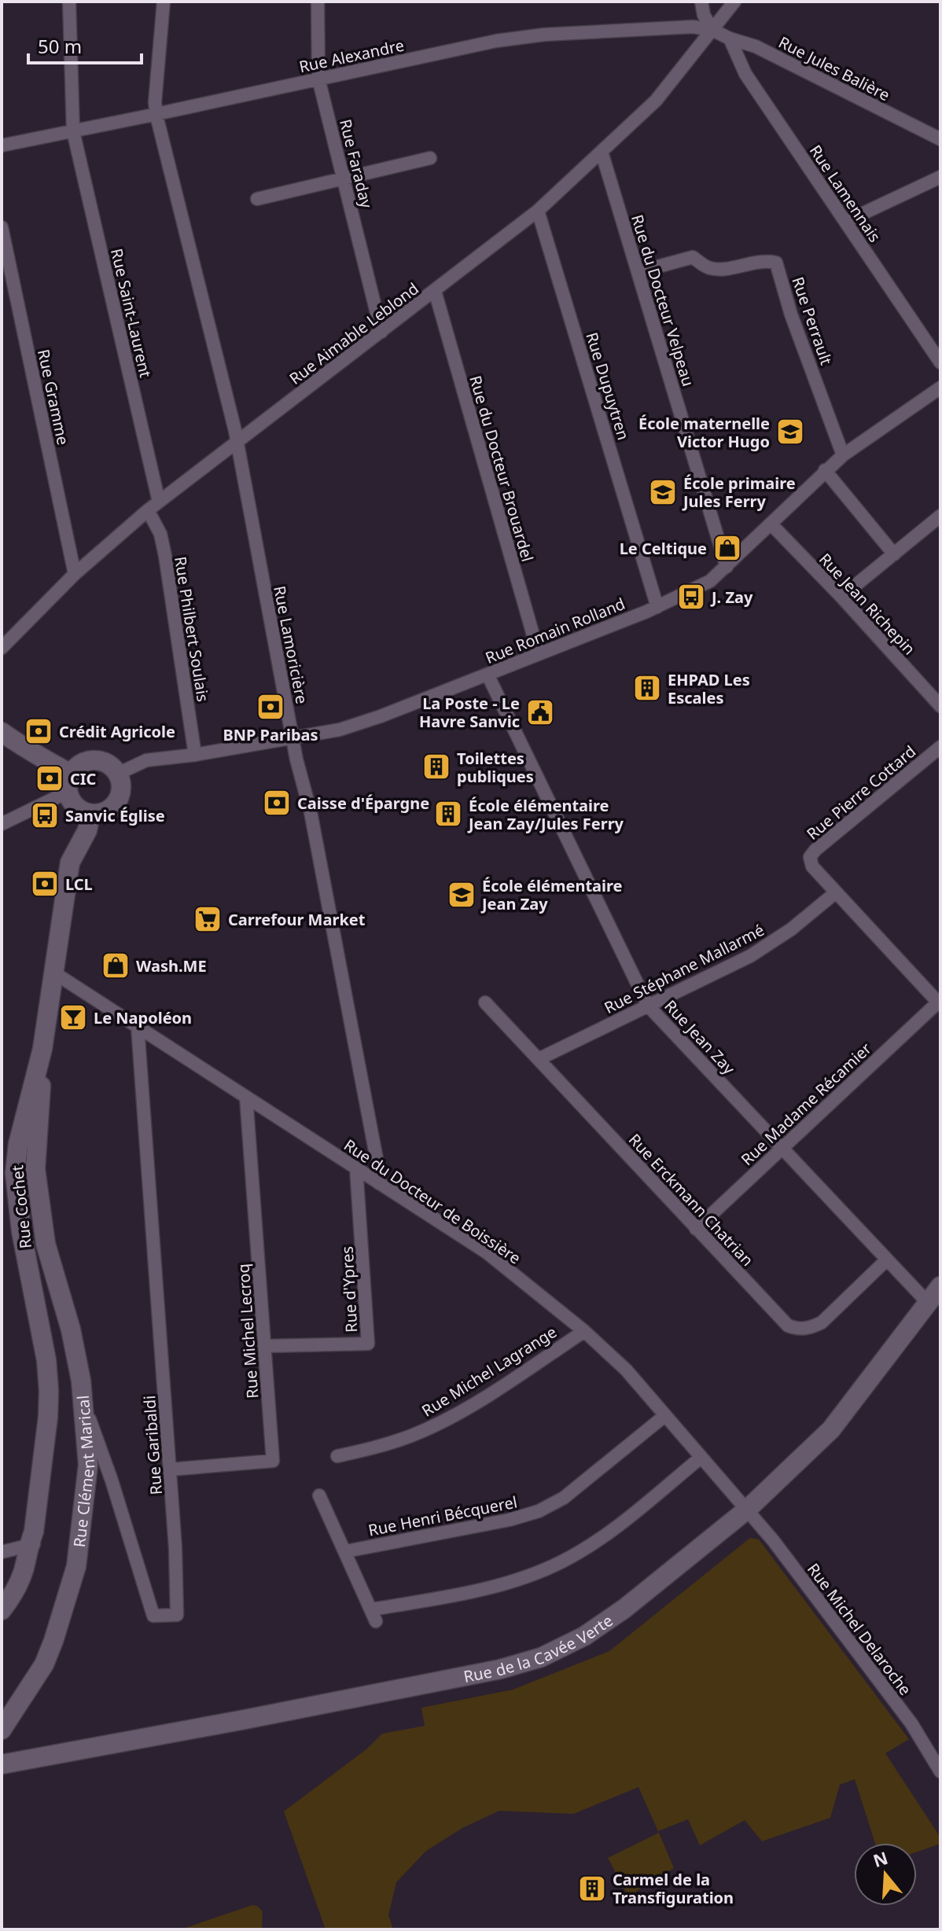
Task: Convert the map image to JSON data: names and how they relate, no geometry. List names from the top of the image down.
{
  "streets": {
    "street": [
      "Rue Alexandre",
      "Rue Jules Balière",
      "Rue Faraday",
      "Rue Lamennais",
      "Rue du Docteur Velpeau",
      "Rue Saint-Laurent",
      "Rue Perrault",
      "Rue Aimable Leblond",
      "Rue Dupuytren",
      "Rue Gramme",
      "Rue du Docteur Brouardel",
      "Rue Jean Richepin",
      "Rue Philbert Soulais",
      "Rue Romain Rolland",
      "Rue Lamoricière",
      "Rue Pierre Cottard",
      "Rue Stéphane Mallarmé",
      "Rue Jean Zay",
      "Rue Madame Récamier",
      "Rue Erckmann Chatrian",
      "Rue du Docteur de Boissière",
      "Rue Cochet",
      "Rue d'Ypres",
      "Rue Michel Lecroq",
      "Rue Michel Lagrange",
      "Rue Garibaldi",
      "Rue Clément Marical",
      "Rue Henri Bécquerel",
      "Rue Michel Delaroche",
      "Rue de la Cavée Verte"
    ]
  },
  "crossings": [
    ["Rue Alexandre", "Rue Jules Balière"],
    ["Rue Alexandre", "Rue Faraday"],
    ["Rue Alexandre", "Rue Saint-Laurent"],
    ["Rue Alexandre", "Rue Aimable Leblond"],
    ["Rue Alexandre", "Rue Lamoricière"],
    ["Rue Jules Balière", "Rue Lamennais"],
    ["Rue Jules Balière", "Rue Aimable Leblond"],
    ["Rue Faraday", "Rue Aimable Leblond"],
    ["Rue du Docteur Velpeau", "Rue Perrault"],
    ["Rue du Docteur Velpeau", "Rue Aimable Leblond"],
    ["Rue du Docteur Velpeau", "Rue Romain Rolland"],
    ["Rue Saint-Laurent", "Rue Aimable Leblond"],
    ["Rue Perrault", "Rue Romain Rolland"],
    ["Rue Aimable Leblond", "Rue Dupuytren"],
    ["Rue Aimable Leblond", "Rue Gramme"],
    ["Rue Aimable Leblond", "Rue du Docteur Brouardel"],
    ["Rue Aimable Leblond", "Rue Philbert Soulais"],
    ["Rue Aimable Leblond", "Rue Lamoricière"],
    ["Rue Dupuytren", "Rue Romain Rolland"],
    ["Rue du Docteur Brouardel", "Rue Romain Rolland"],
    ["Rue Jean Richepin", "Rue Romain Rolland"],
    ["Rue Philbert Soulais", "Rue Romain Rolland"],
    ["Rue Romain Rolland", "Rue Lamoricière"],
    ["Rue Romain Rolland", "Rue Jean Zay"],
    ["Rue Romain Rolland", "Rue Cochet"],
    ["Rue Lamoricière", "Rue du Docteur de Boissière"],
    ["Rue Pierre Cottard", "Rue Stéphane Mallarmé"],
    ["Rue Pierre Cottard", "Rue Madame Récamier"],
    ["Rue Stéphane Mallarmé", "Rue Jean Zay"],
    ["Rue Stéphane Mallarmé", "Rue Erckmann Chatrian"],
    ["Rue Jean Zay", "Rue Madame Récamier"],
    ["Rue Jean Zay", "Rue Erckmann Chatrian"],
    ["Rue Jean Zay", "Rue de la Cavée Verte"],
    ["Rue Madame Récamier", "Rue Erckmann Chatrian"],
    ["Rue du Docteur de Boissière", "Rue Cochet"],
    ["Rue du Docteur de Boissière", "Rue d'Ypres"],
    ["Rue du Docteur de Boissière", "Rue Michel Lecroq"],
    ["Rue du Docteur de Boissière", "Rue Michel Lagrange"],
    ["Rue du Docteur de Boissière", "Rue Garibaldi"],
    ["Rue du Docteur de Boissière", "Rue Henri Bécquerel"],
    ["Rue du Docteur de Boissière", "Rue Michel Delaroche"],
    ["Rue du Docteur de Boissière", "Rue de la Cavée Verte"],
    ["Rue Cochet", "Rue Clément Marical"],
    ["Rue d'Ypres", "Rue Michel Lecroq"],
    ["Rue Michel Lecroq", "Rue Garibaldi"],
    ["Rue Garibaldi", "Rue Clément Marical"],
    ["Rue Michel Delaroche", "Rue de la Cavée Verte"]
  ],
  "places": {
    "school or university": ["École maternelle Victor Hugo", "École primaire Jules Ferry", "École élémentaire Jean Zay"],
    "shop": ["Le Celtique", "Wash.ME"],
    "bus stop": ["J. Zay", "Sanvic Église"],
    "building": [
      "EHPAD Les Escales",
      "Toilettes publiques",
      "École élémentaire Jean Zay/Jules Ferry",
      "Carmel de la Transfiguration"
    ],
    "bank": [
      "BNP Paribas",
      "Crédit Agricole",
      "CIC",
      "Caisse d'Épargne",
      "LCL"
    ],
    "public building": ["La Poste - Le Havre Sanvic"],
    "supermarket": ["Carrefour Market"],
    "bar": ["Le Napoléon"]
  },
  "scale_bar": "50 m",
  "north": "top"
}
